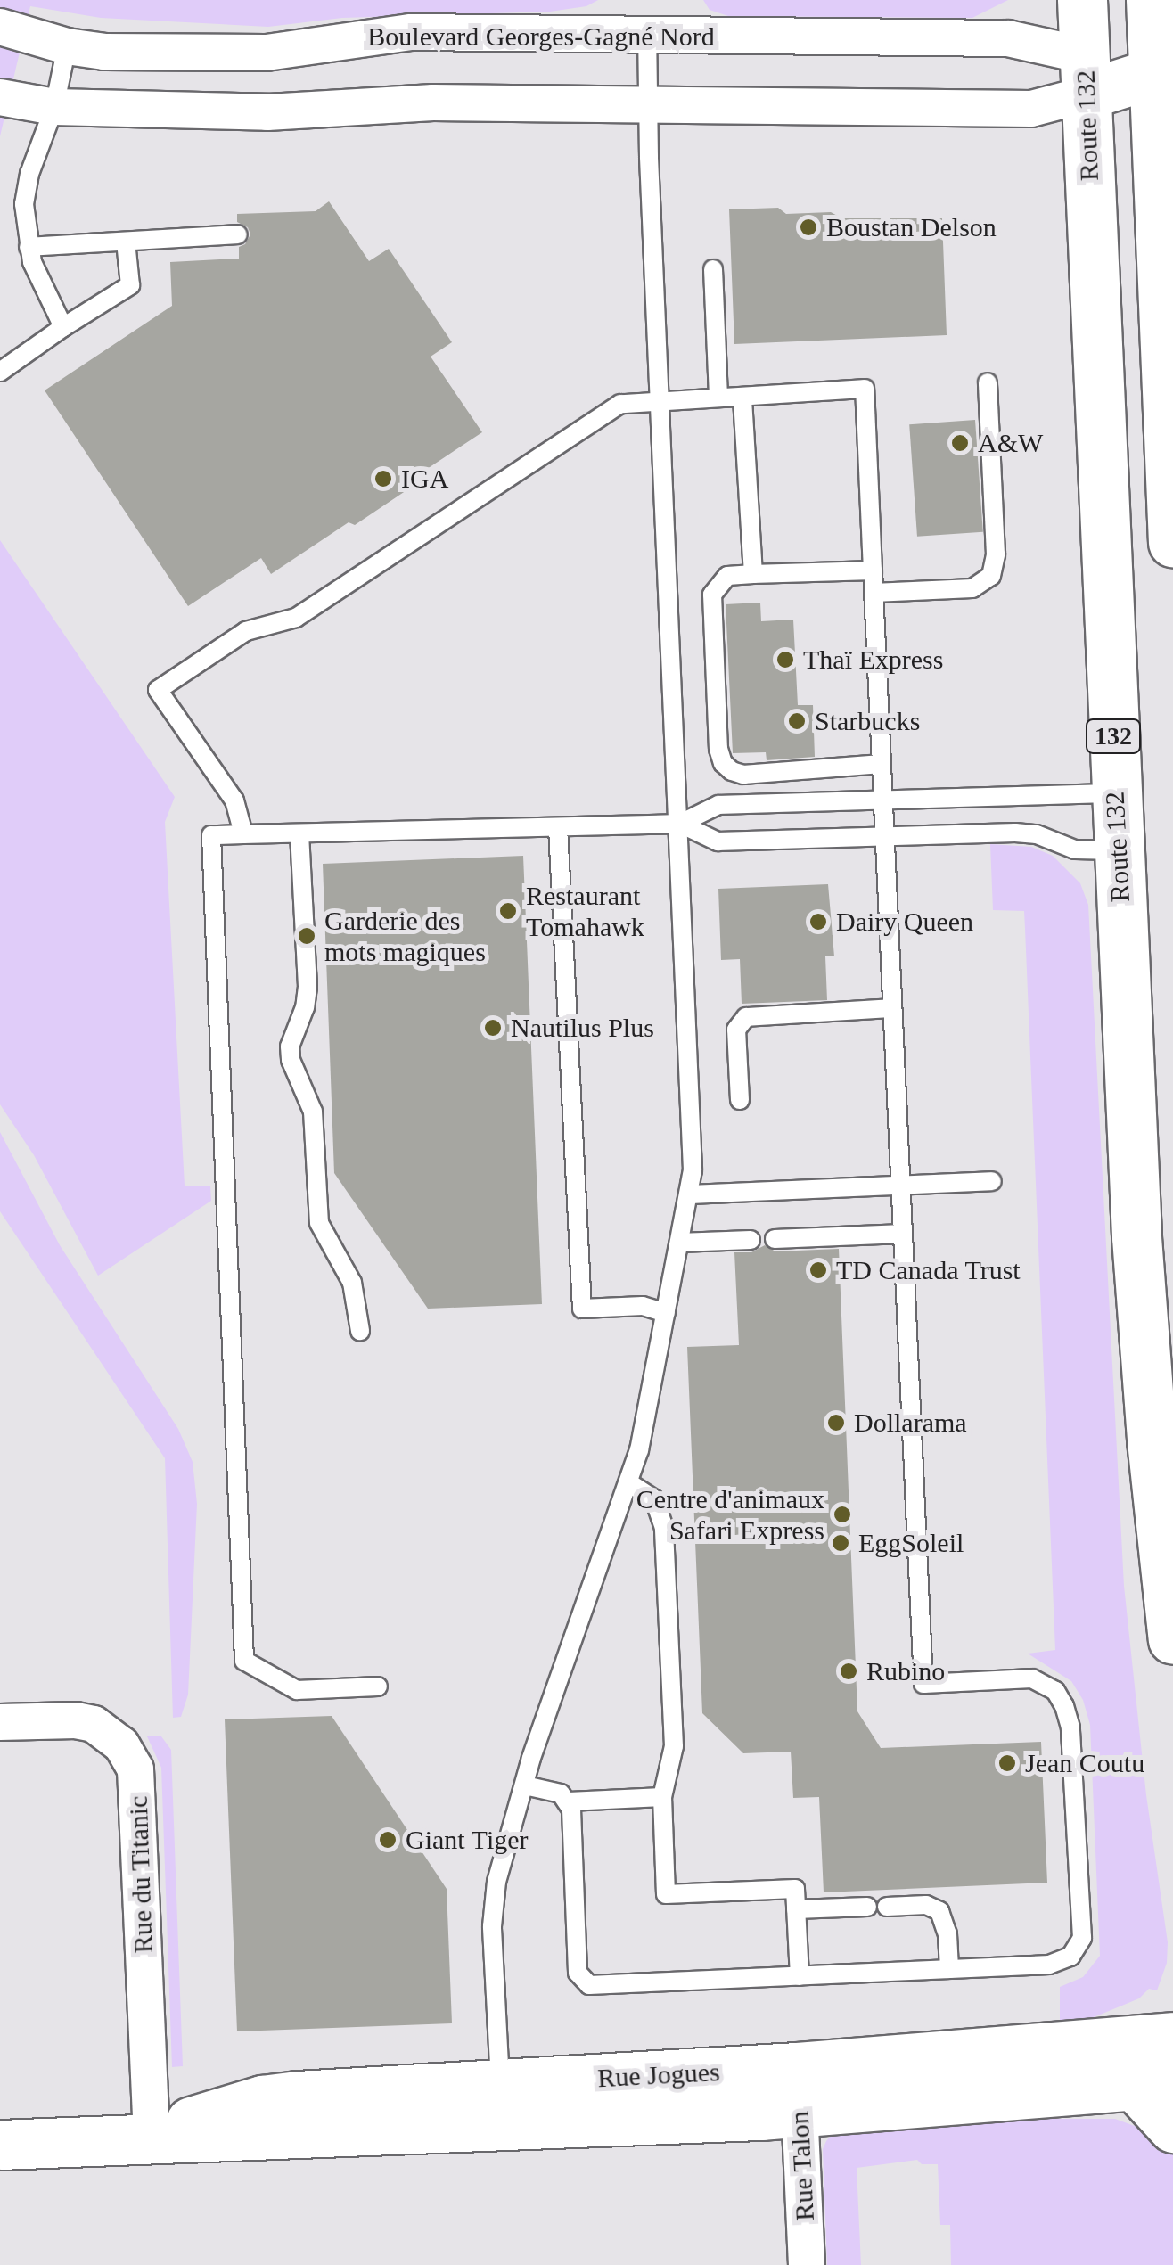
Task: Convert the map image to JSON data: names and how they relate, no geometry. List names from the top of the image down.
{
  "streets": {
    "main road": ["Route 132", "132", "Rue Jogues"],
    "street": ["Boulevard Georges-Gagné Nord", "Rue du Titanic", "Rue Talon"]
  },
  "crossings": [
    ["Boulevard Georges-Gagné Nord", "Route 132"],
    ["Rue du Titanic", "Rue Jogues"],
    ["Rue Jogues", "Rue Talon"]
  ],
  "places": [
    "Boustan Delson",
    "A&W",
    "IGA",
    "Thaï Express",
    "Starbucks",
    "Restaurant Tomahawk",
    "Dairy Queen",
    "Garderie des mots magiques",
    "Nautilus Plus",
    "TD Canada Trust",
    "Dollarama",
    "Centre d'animaux Safari Express",
    "EggSoleil",
    "Rubino",
    "Jean Coutu",
    "Giant Tiger"
  ]
}
